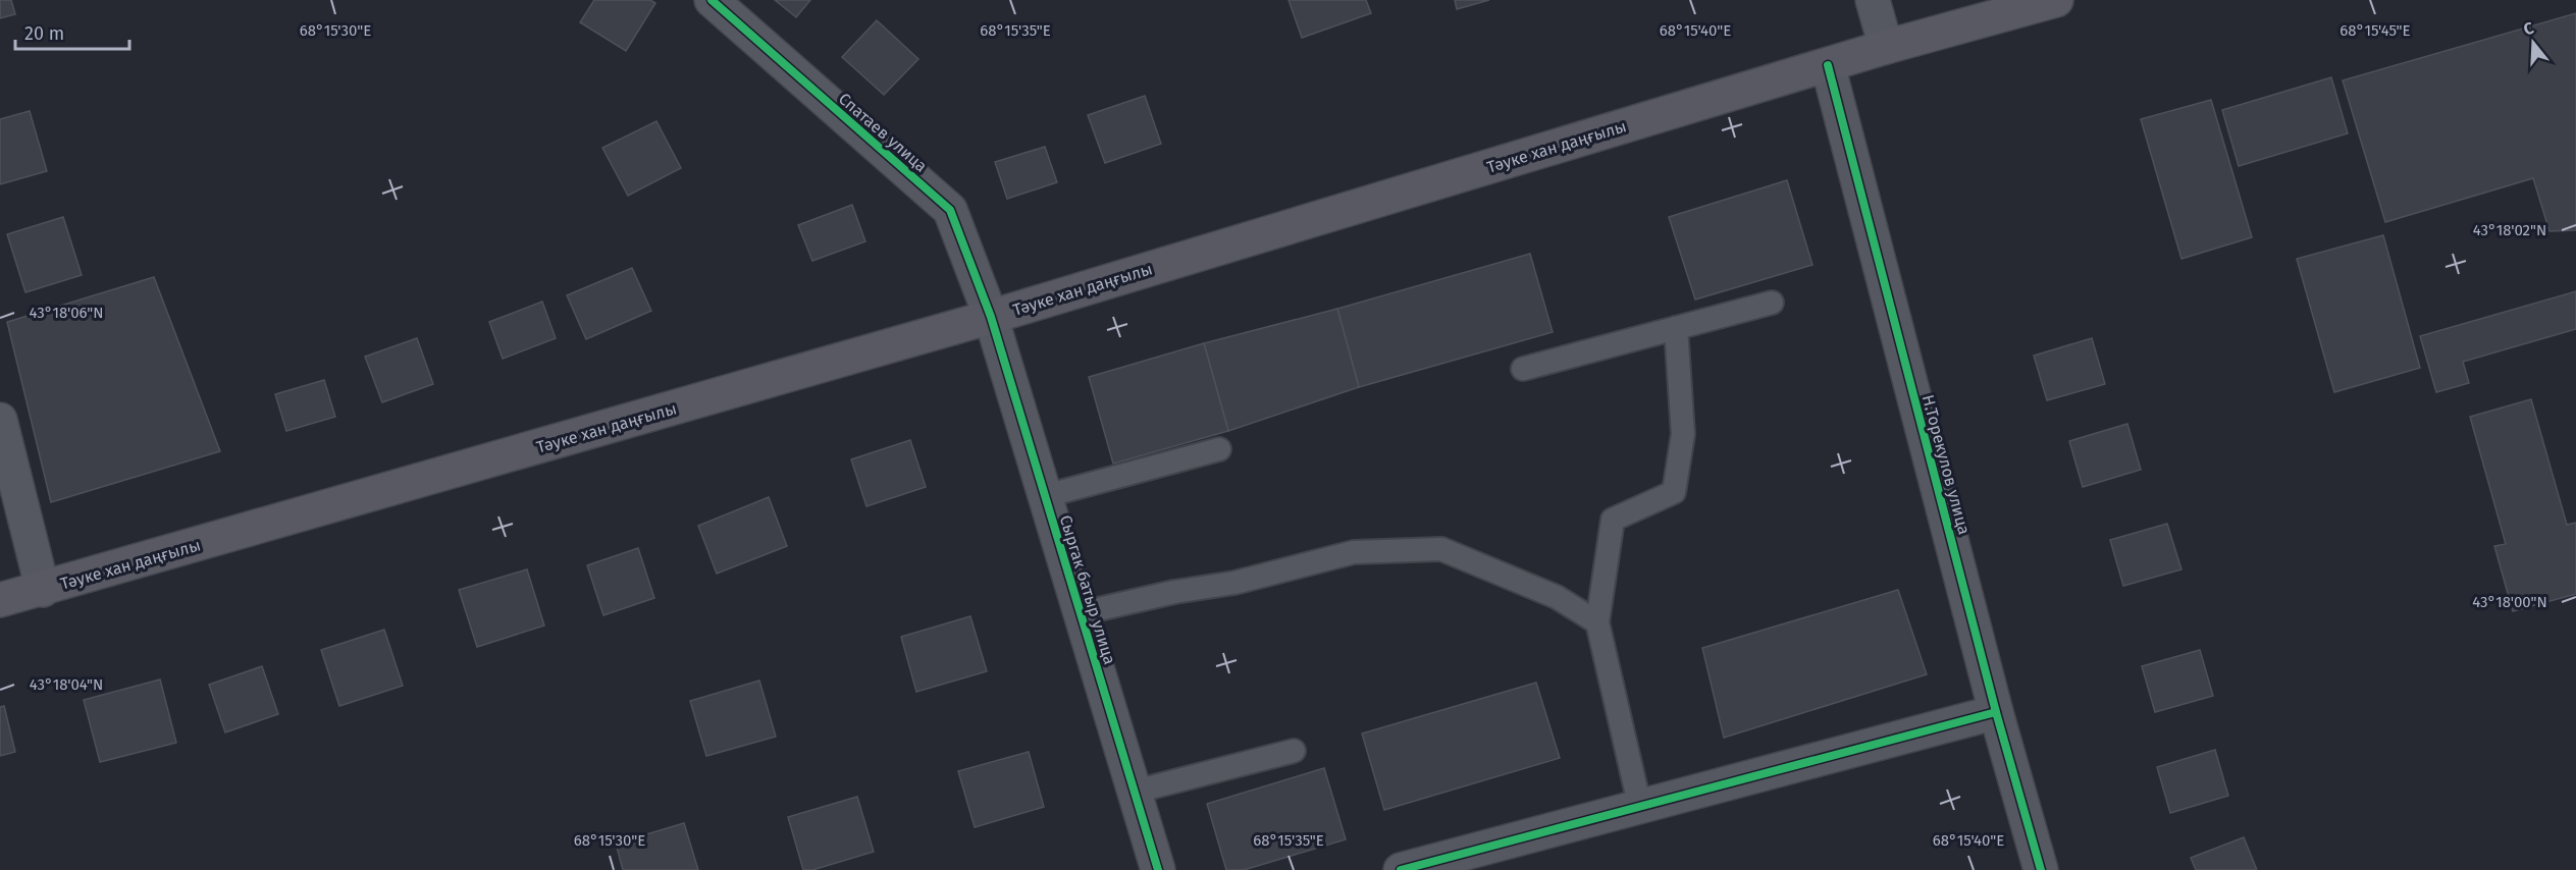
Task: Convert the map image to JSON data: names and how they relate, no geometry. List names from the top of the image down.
{
  "streets": {
    "main road": ["Тәуке хан даңғылы"],
    "street": ["Спатаев улица", "Н.Торекулов улица", "Сыргак батыр улица"]
  },
  "crossings": [
    ["Спатаев улица", "Тәуке хан даңғылы"],
    ["Спатаев улица", "Сыргак батыр улица"],
    ["Тәуке хан даңғылы", "Н.Торекулов улица"],
    ["Тәуке хан даңғылы", "Сыргак батыр улица"]
  ],
  "scale_bar": "20 m",
  "north": "top",
  "coordinates": [
    "68°15'30\"E",
    "68°15'35\"E",
    "68°15'40\"E",
    "68°15'45\"E",
    "43°18'02\"N",
    "43°18'06\"N",
    "43°18'00\"N",
    "43°18'04\"N"
  ]
}
